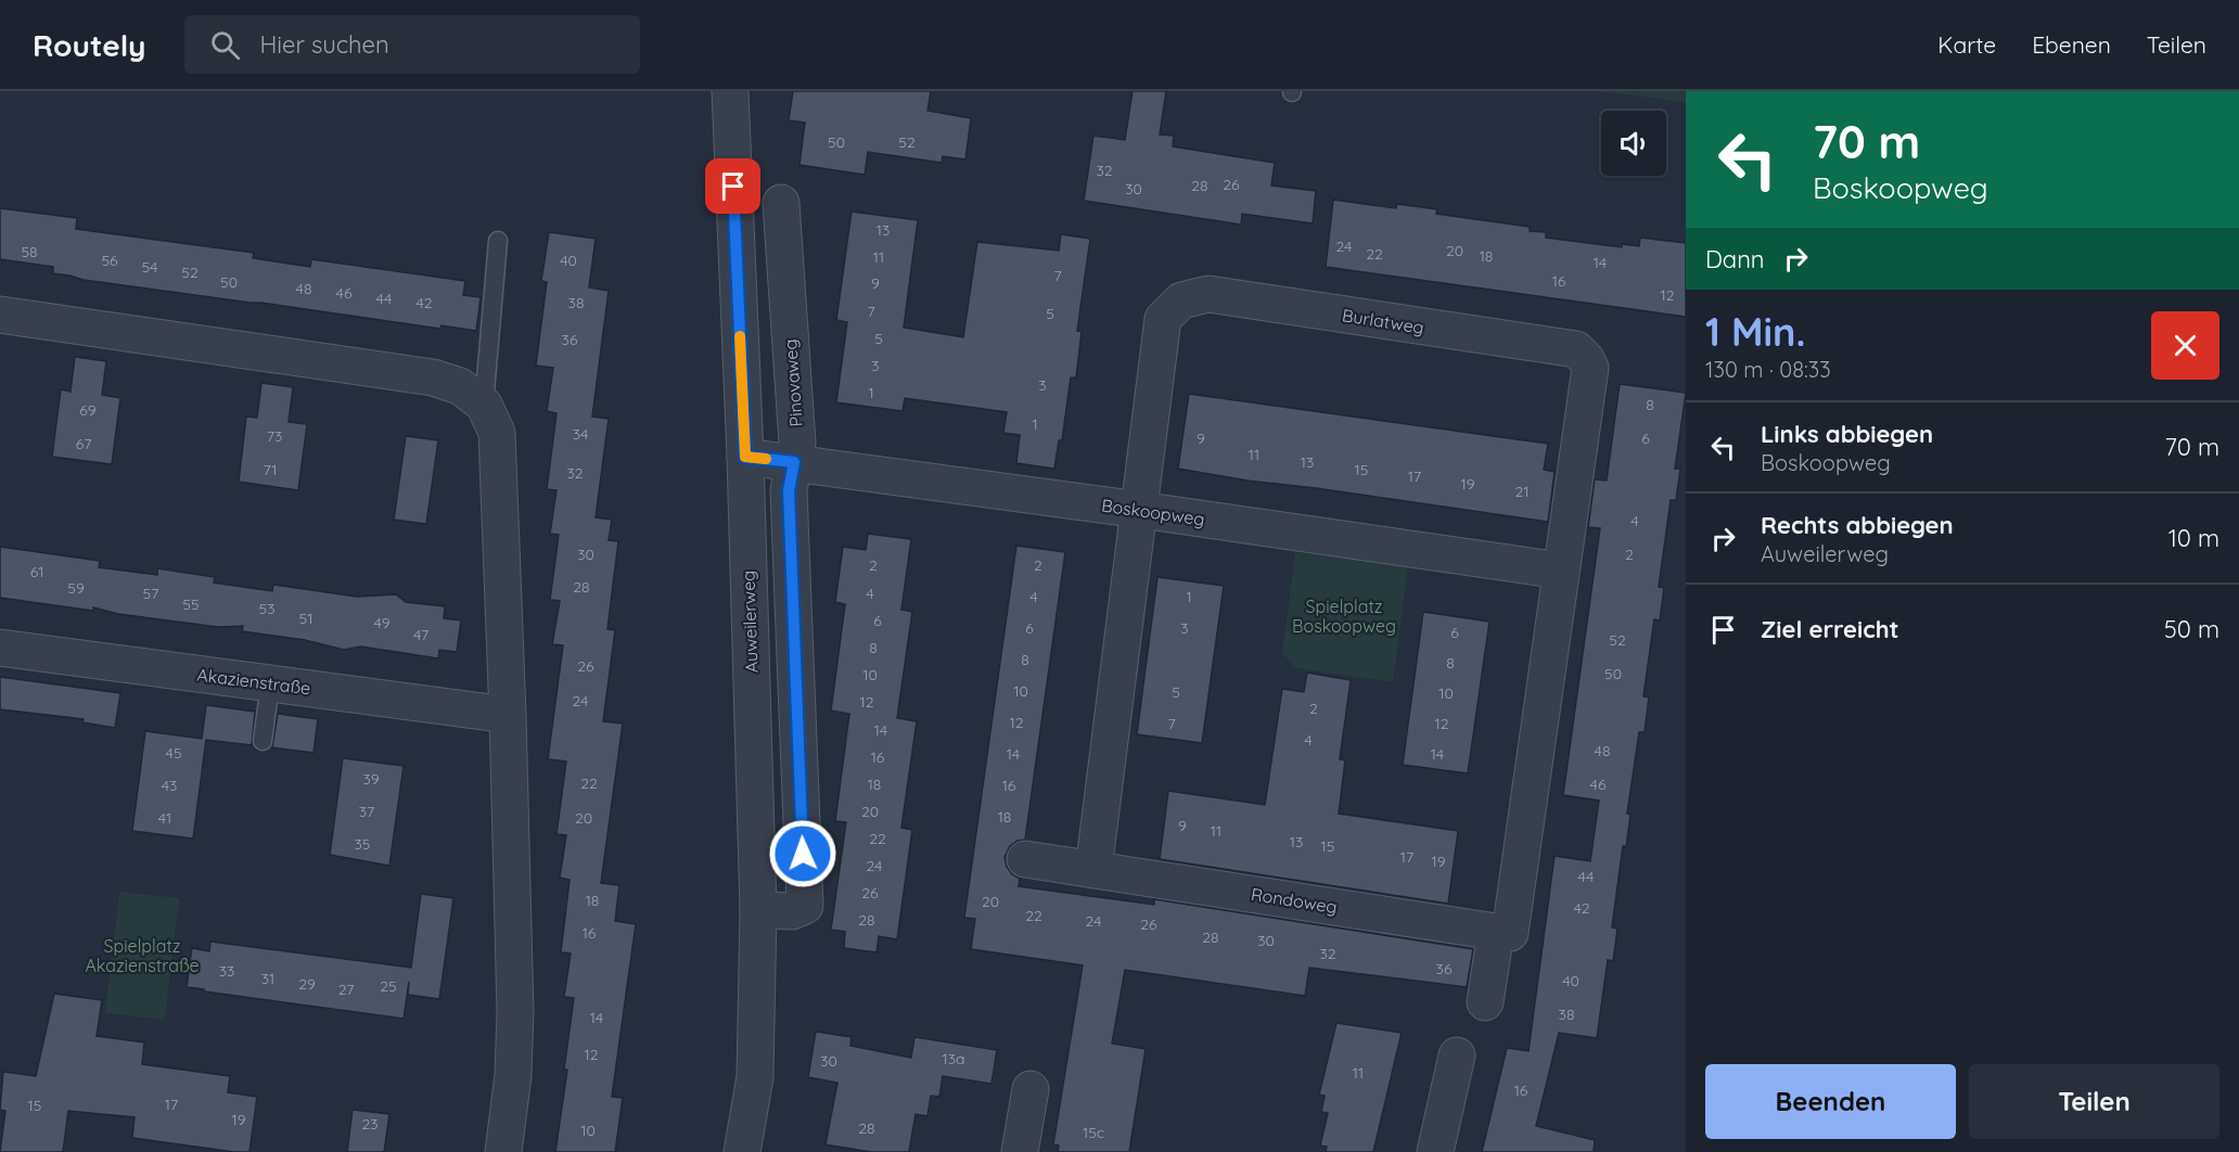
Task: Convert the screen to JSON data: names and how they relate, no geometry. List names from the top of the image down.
{
  "streets": {
    "street": [
      "Burlatweg",
      "Pinovaweg",
      "Boskoopweg",
      "Auweilerweg",
      "Akazienstraße",
      "Rondoweg"
    ]
  },
  "crossings": [
    ["Burlatweg", "Boskoopweg"],
    ["Pinovaweg", "Boskoopweg"],
    ["Pinovaweg", "Auweilerweg"],
    ["Boskoopweg", "Auweilerweg"]
  ],
  "parks": ["Spielplatz Boskoopweg", "Spielplatz Akazienstraße"],
  "house_numbers": [
    "50",
    "52",
    "32",
    "26",
    "28",
    "30",
    "13",
    "24",
    "20",
    "58",
    "22",
    "18",
    "11",
    "56",
    "40",
    "14",
    "54",
    "52",
    "7",
    "16",
    "50",
    "9",
    "48",
    "46",
    "12",
    "44",
    "42",
    "38",
    "7",
    "5",
    "5",
    "36",
    "3",
    "3",
    "1",
    "8",
    "69",
    "1",
    "34",
    "73",
    "9",
    "6",
    "67",
    "11",
    "13",
    "71",
    "15",
    "32",
    "17",
    "19",
    "21",
    "4",
    "30",
    "2",
    "2",
    "2",
    "61",
    "28",
    "59",
    "57",
    "4",
    "4",
    "1",
    "55",
    "53",
    "51",
    "6",
    "49",
    "6",
    "3",
    "6",
    "47",
    "52",
    "8",
    "8",
    "8",
    "26",
    "50",
    "10",
    "10",
    "5",
    "10",
    "24",
    "12",
    "2",
    "12",
    "7",
    "12",
    "14",
    "4",
    "48",
    "45",
    "14",
    "14",
    "16",
    "39",
    "22",
    "18",
    "46",
    "43",
    "16",
    "37",
    "20",
    "18",
    "41",
    "20",
    "9",
    "11",
    "22",
    "13",
    "35",
    "15",
    "17",
    "19",
    "24",
    "44",
    "26",
    "18",
    "20",
    "42",
    "22",
    "28",
    "24",
    "26",
    "16",
    "28",
    "30",
    "32",
    "36",
    "33",
    "31",
    "40",
    "29",
    "25",
    "27",
    "38",
    "14",
    "12",
    "13a",
    "30",
    "11",
    "16",
    "17",
    "15",
    "19",
    "23",
    "28",
    "10",
    "15c"
  ],
  "page": {
    "header": "Routely",
    "search": "Hier suchen",
    "nav": ["Karte", "Ebenen", "Teilen"],
    "turn": ["70 m", "Boskoopweg"],
    "then": "Dann",
    "heading": ["1 Min.", "130 m · 08:33"],
    "list": [
      {
        "name": "Links abbiegen",
        "note": "Boskoopweg",
        "value": "70 m"
      },
      {
        "name": "Rechts abbiegen",
        "note": "Auweilerweg",
        "value": "10 m"
      },
      {
        "name": "Ziel erreicht",
        "value": "50 m"
      }
    ],
    "buttons": ["Beenden", "Teilen"]
  }
}
